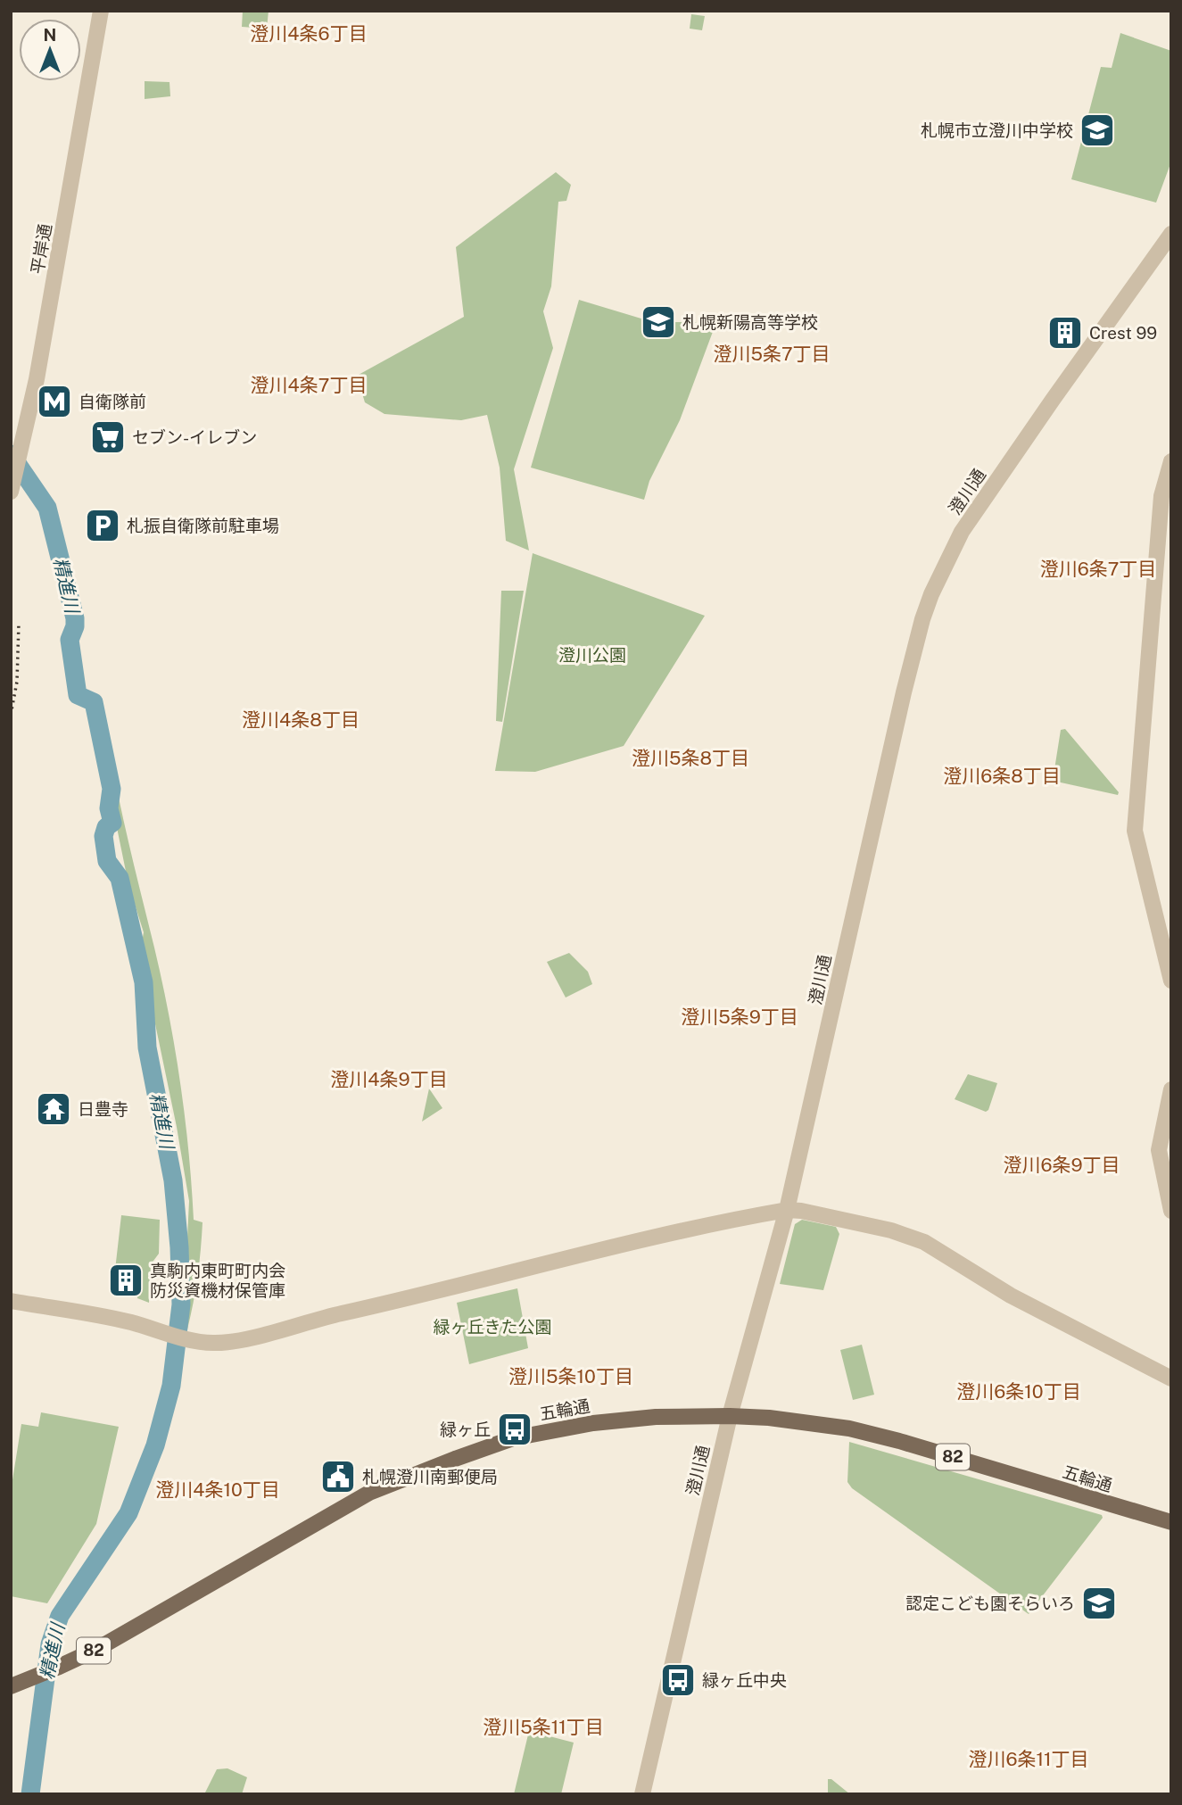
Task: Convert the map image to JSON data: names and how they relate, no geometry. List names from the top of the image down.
{
  "streets": {
    "main road": ["五輪通", "82"],
    "street": ["平岸通", "澄川通"]
  },
  "crossings": [
    ["澄川通", "五輪通"]
  ],
  "districts": [
    "澄川4条6丁目",
    "澄川5条7丁目",
    "澄川4条7丁目",
    "澄川6条7丁目",
    "澄川4条8丁目",
    "澄川5条8丁目",
    "澄川6条8丁目",
    "澄川5条9丁目",
    "澄川4条9丁目",
    "澄川6条9丁目",
    "澄川5条10丁目",
    "澄川6条10丁目",
    "澄川4条10丁目",
    "澄川5条11丁目",
    "澄川6条11丁目"
  ],
  "water": ["精進川"],
  "parks": ["澄川公園", "緑ヶ丘きた公園"],
  "places": {
    "school or university": ["札幌市立澄川中学校", "札幌新陽高等学校", "認定こども園そらいろ"],
    "building": ["Crest 99", "真駒内東町町内会 防災資機材保管庫"],
    "metro station": ["自衛隊前"],
    "supermarket": ["セブン-イレブン"],
    "parking": ["札振自衛隊前駐車場"],
    "temple": ["日豊寺"],
    "bus stop": ["緑ヶ丘", "緑ヶ丘中央"],
    "public building": ["札幌澄川南郵便局"]
  },
  "north": "top"
}
